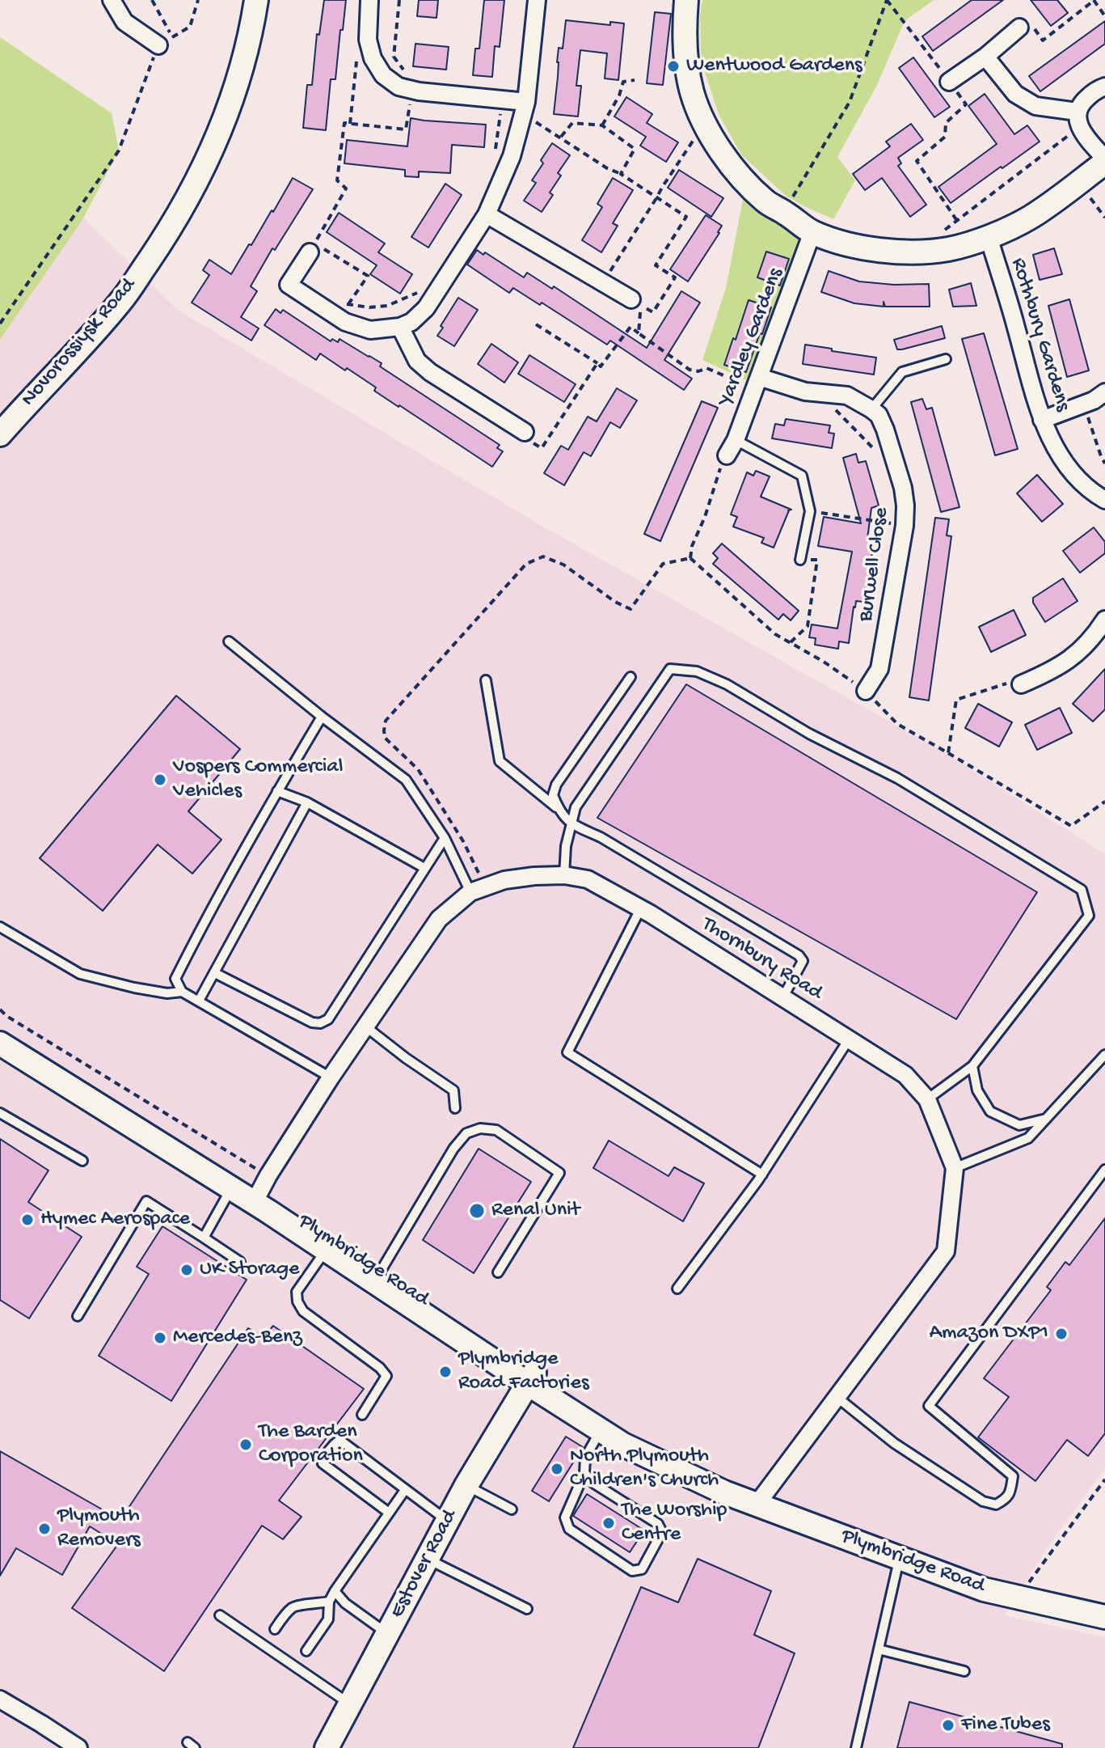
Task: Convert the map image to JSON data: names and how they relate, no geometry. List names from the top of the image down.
{
  "streets": {
    "main road": ["Novorossiysk Road", "Plymbridge Road", "Estover Road"],
    "street": [
      "Rothbury Gardens",
      "Yardley Gardens",
      "Burwell Close",
      "Thornbury Road"
    ]
  },
  "crossings": [
    ["Thornbury Road", "Plymbridge Road"],
    ["Plymbridge Road", "Estover Road"]
  ],
  "places": [
    "Wentwood Gardens",
    "Vospers Commercial Vehicles",
    "Renal Unit",
    "Hymec Aerospace",
    "UK Storage",
    "Amazon DXP1",
    "Mercedes-Benz",
    "Plymbridge Road Factories",
    "The Barden Corporation",
    "North Plymouth Children's Church",
    "The Worship Centre",
    "Plymouth Removers",
    "Fine Tubes"
  ]
}
